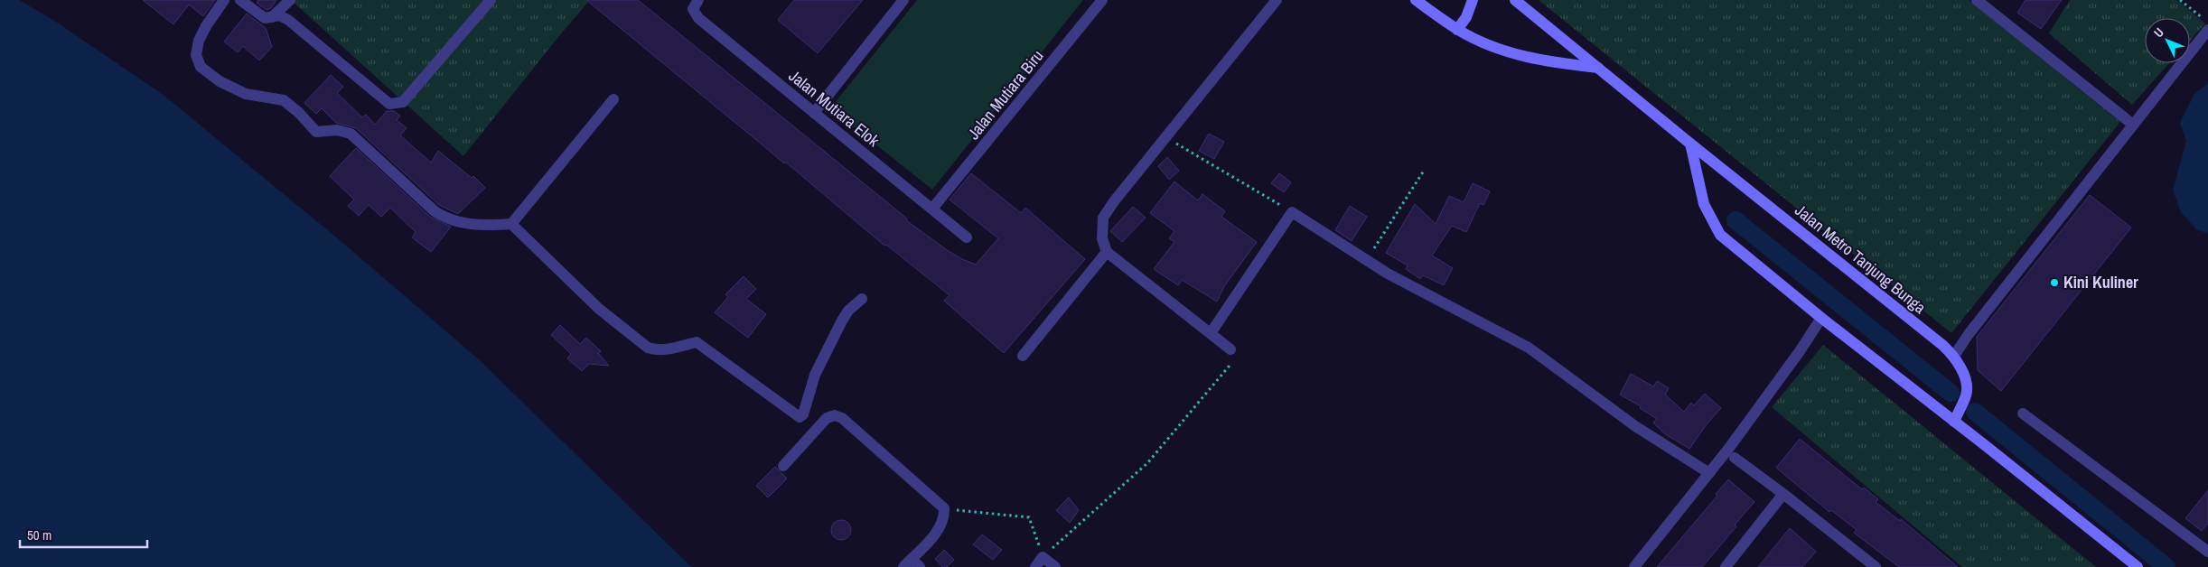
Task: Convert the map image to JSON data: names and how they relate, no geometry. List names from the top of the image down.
{
  "streets": {
    "main road": ["Jalan Metro Tanjung Bunga"],
    "street": ["Jalan Mutiara Biru", "Jalan Mutiara Elok"]
  },
  "crossings": [
    ["Jalan Mutiara Biru", "Jalan Mutiara Elok"]
  ],
  "places": ["Kini Kuliner"],
  "scale_bar": "50 m",
  "north": "top left"
}
